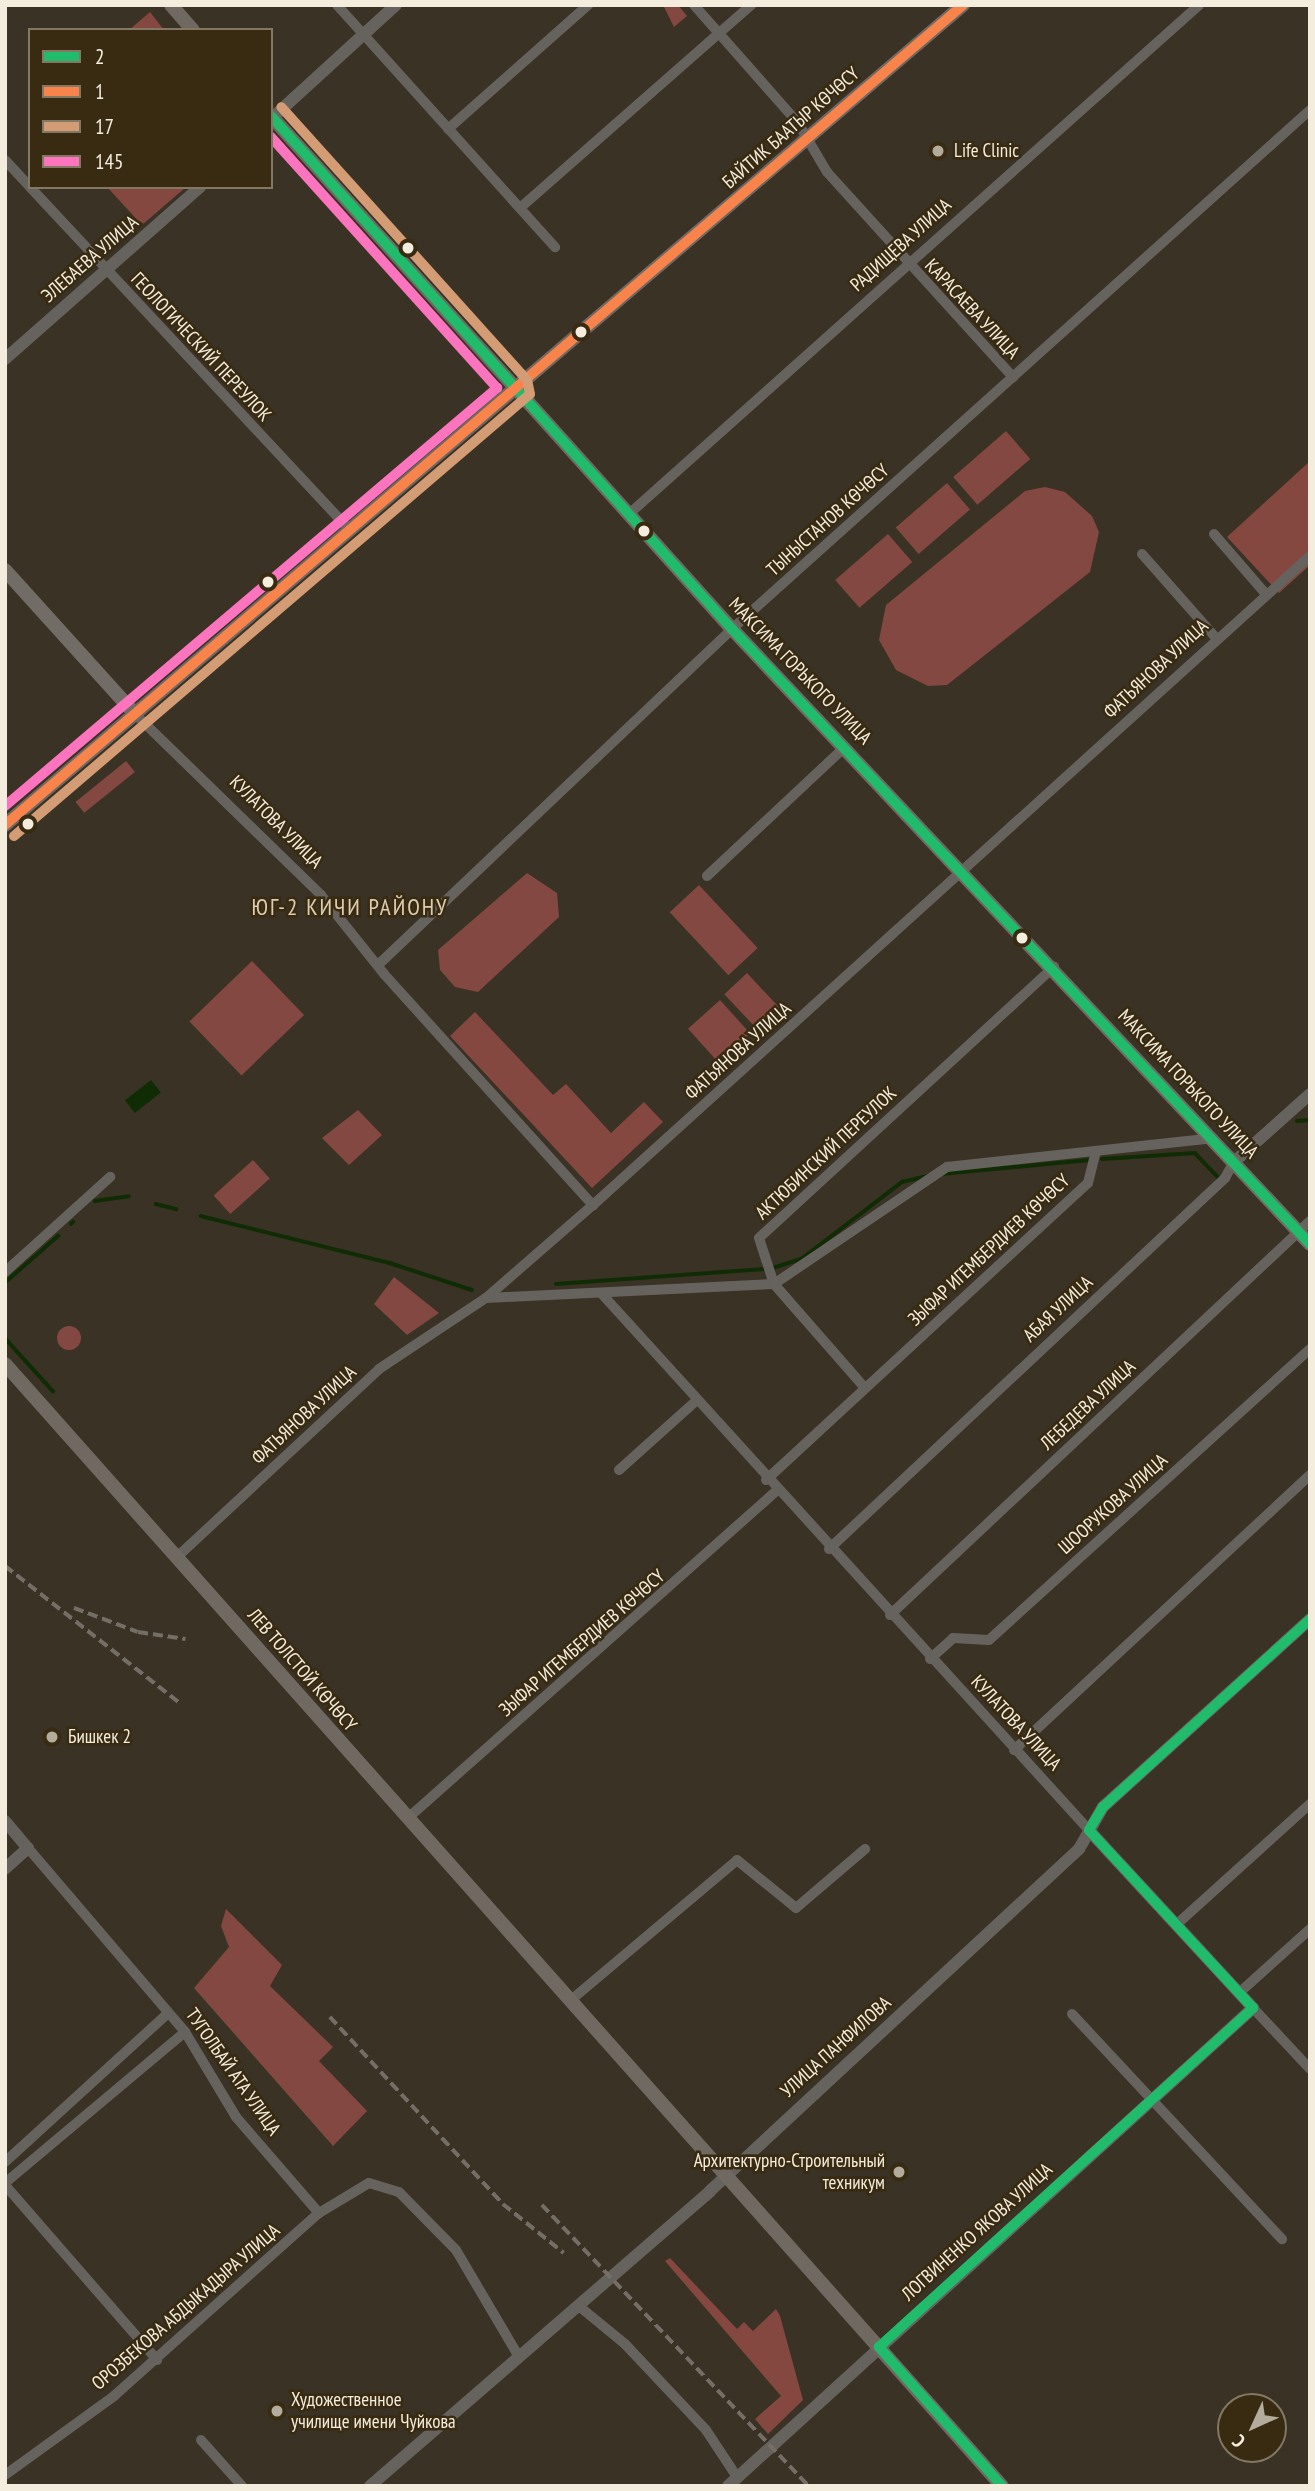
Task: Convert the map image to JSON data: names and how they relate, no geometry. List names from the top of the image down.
{
  "streets": {
    "main road": [
      "БАЙТИК БААТЫР КӨЧӨСҮ",
      "МАКСИМА ГОРЬКОГО УЛИЦА",
      "КУЛАТОВА УЛИЦА",
      "ЛЕВ ТОЛСТОЙ КӨЧӨСҮ"
    ],
    "street": [
      "РАДИЩЕВА УЛИЦА",
      "ЭЛЕБАЕВА УЛИЦА",
      "КАРАСАЕВА УЛИЦА",
      "ГЕОЛОГИЧЕСКИЙ ПЕРЕУЛОК",
      "ТЫНЫСТАНОВ КӨЧӨСҮ",
      "ФАТЬЯНОВА УЛИЦА",
      "АКТЮБИНСКИЙ ПЕРЕУЛОК",
      "ЗЫФАР ИГЕМБЕРДИЕВ КӨЧӨСҮ",
      "АБАЯ УЛИЦА",
      "ЛЕБЕДЕВА УЛИЦА",
      "ШООРУКОВА УЛИЦА",
      "УЛИЦА ПАНФИЛОВА",
      "ТУГОЛБАЙ АТА УЛИЦА",
      "ЛОГВИНЕНКО ЯКОВА УЛИЦА",
      "ОРОЗБЕКОВА АБДЫКАДЫРА УЛИЦА"
    ]
  },
  "crossings": [
    ["БАЙТИК БААТЫР КӨЧӨСҮ", "КАРАСАЕВА УЛИЦА"],
    ["БАЙТИК БААТЫР КӨЧӨСҮ", "ГЕОЛОГИЧЕСКИЙ ПЕРЕУЛОК"],
    ["БАЙТИК БААТЫР КӨЧӨСҮ", "МАКСИМА ГОРЬКОГО УЛИЦА"],
    ["БАЙТИК БААТЫР КӨЧӨСҮ", "КУЛАТОВА УЛИЦА"],
    ["РАДИЩЕВА УЛИЦА", "КАРАСАЕВА УЛИЦА"],
    ["РАДИЩЕВА УЛИЦА", "МАКСИМА ГОРЬКОГО УЛИЦА"],
    ["ЭЛЕБАЕВА УЛИЦА", "ГЕОЛОГИЧЕСКИЙ ПЕРЕУЛОК"],
    ["КАРАСАЕВА УЛИЦА", "ТЫНЫСТАНОВ КӨЧӨСҮ"],
    ["ТЫНЫСТАНОВ КӨЧӨСҮ", "МАКСИМА ГОРЬКОГО УЛИЦА"],
    ["ТЫНЫСТАНОВ КӨЧӨСҮ", "КУЛАТОВА УЛИЦА"],
    ["ФАТЬЯНОВА УЛИЦА", "МАКСИМА ГОРЬКОГО УЛИЦА"],
    ["ФАТЬЯНОВА УЛИЦА", "КУЛАТОВА УЛИЦА"],
    ["ФАТЬЯНОВА УЛИЦА", "ЛЕВ ТОЛСТОЙ КӨЧӨСҮ"],
    ["МАКСИМА ГОРЬКОГО УЛИЦА", "АКТЮБИНСКИЙ ПЕРЕУЛОК"],
    ["МАКСИМА ГОРЬКОГО УЛИЦА", "АБАЯ УЛИЦА"],
    ["МАКСИМА ГОРЬКОГО УЛИЦА", "ЛЕБЕДЕВА УЛИЦА"],
    ["КУЛАТОВА УЛИЦА", "ЗЫФАР ИГЕМБЕРДИЕВ КӨЧӨСҮ"],
    ["КУЛАТОВА УЛИЦА", "АБАЯ УЛИЦА"],
    ["КУЛАТОВА УЛИЦА", "ЛЕБЕДЕВА УЛИЦА"],
    ["КУЛАТОВА УЛИЦА", "ШООРУКОВА УЛИЦА"],
    ["КУЛАТОВА УЛИЦА", "УЛИЦА ПАНФИЛОВА"],
    ["КУЛАТОВА УЛИЦА", "ЛОГВИНЕНКО ЯКОВА УЛИЦА"],
    ["АКТЮБИНСКИЙ ПЕРЕУЛОК", "ЗЫФАР ИГЕМБЕРДИЕВ КӨЧӨСҮ"],
    ["ЗЫФАР ИГЕМБЕРДИЕВ КӨЧӨСҮ", "ЛЕВ ТОЛСТОЙ КӨЧӨСҮ"],
    ["ЛЕВ ТОЛСТОЙ КӨЧӨСҮ", "УЛИЦА ПАНФИЛОВА"],
    ["ЛЕВ ТОЛСТОЙ КӨЧӨСҮ", "ЛОГВИНЕНКО ЯКОВА УЛИЦА"],
    ["ТУГОЛБАЙ АТА УЛИЦА", "ОРОЗБЕКОВА АБДЫКАДЫРА УЛИЦА"]
  ],
  "districts": ["ЮГ-2 КИЧИ РАЙОНУ"],
  "places": [
    "Life Clinic",
    "Бишкек 2",
    "Архитектурно-Строительный техникум",
    "Художественное училище имени Чуйкова"
  ],
  "lines": [
    "transit line 1",
    "transit line 17",
    "transit line 2",
    "transit line 145"
  ],
  "legend": [
    "2",
    "1",
    "17",
    "145"
  ],
  "north": "bottom left"
}
